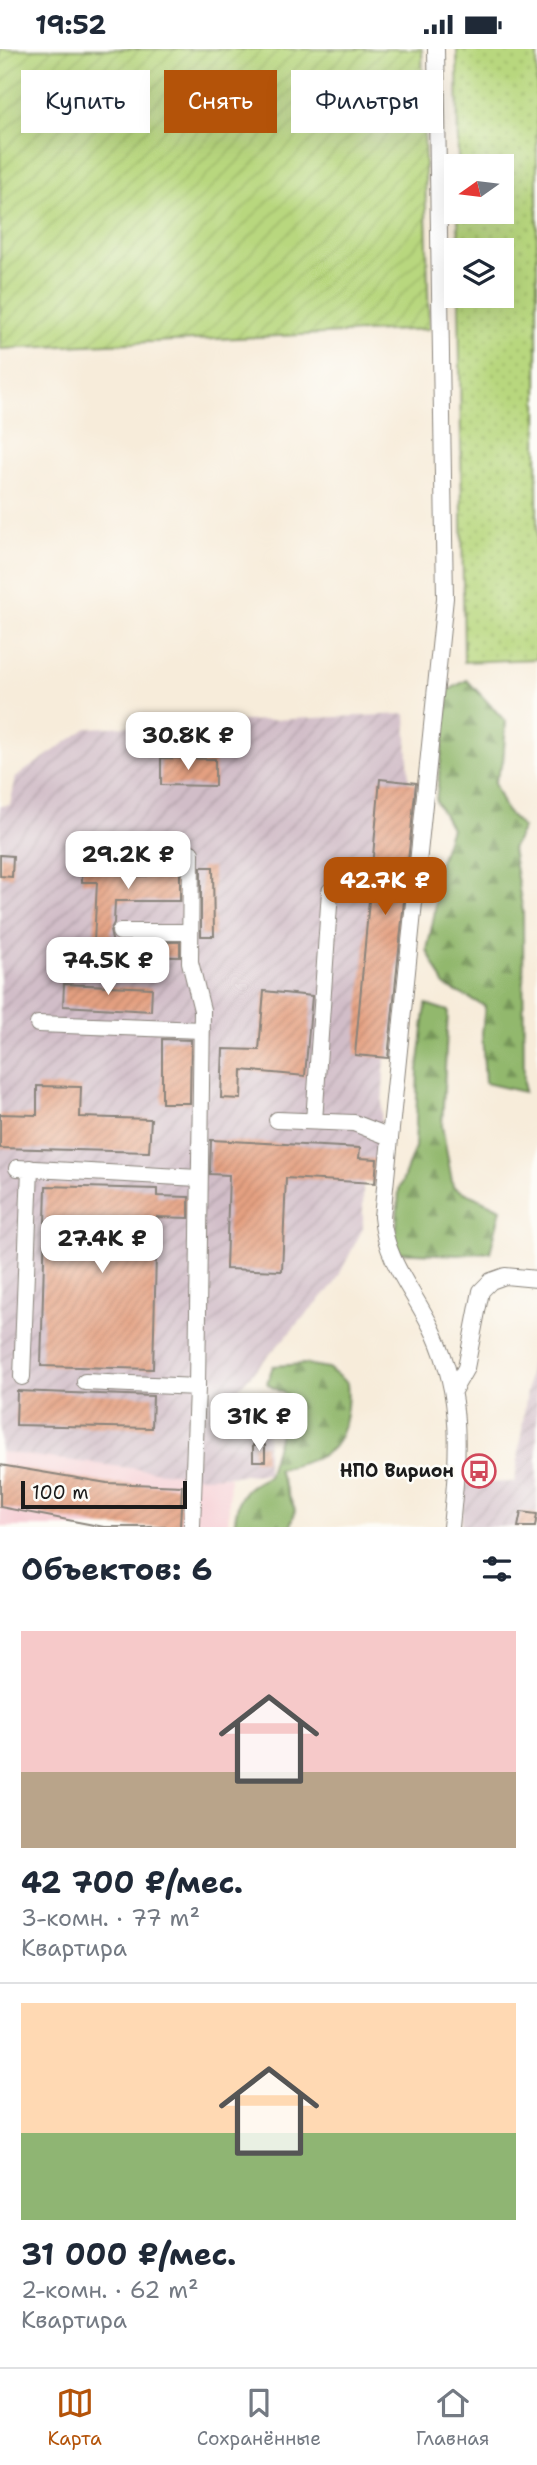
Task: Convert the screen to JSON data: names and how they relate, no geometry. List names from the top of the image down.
{
  "places": {
    "bus stop": ["НПО Вирион"]
  },
  "scale_bar": "100 m",
  "north": "left",
  "page": {
    "status": "19:52",
    "chip": ["Купить", "Снять", "Фильтры"],
    "price": [
      "30.8K ₽",
      "29.2K ₽",
      "42.7K ₽",
      "74.5K ₽",
      "27.4K ₽",
      "31K ₽"
    ],
    "scale": "100 m",
    "heading": "Объектов: 6",
    "list": [
      {
        "name": "42 700 ₽/мес.",
        "note": "3-комн. · 77 m² · Квартира"
      },
      {
        "name": "31 000 ₽/мес.",
        "note": "2-комн. · 62 m² · Квартира"
      }
    ],
    "tabs": ["Карта", "Сохранённые", "Главная"]
  }
}
